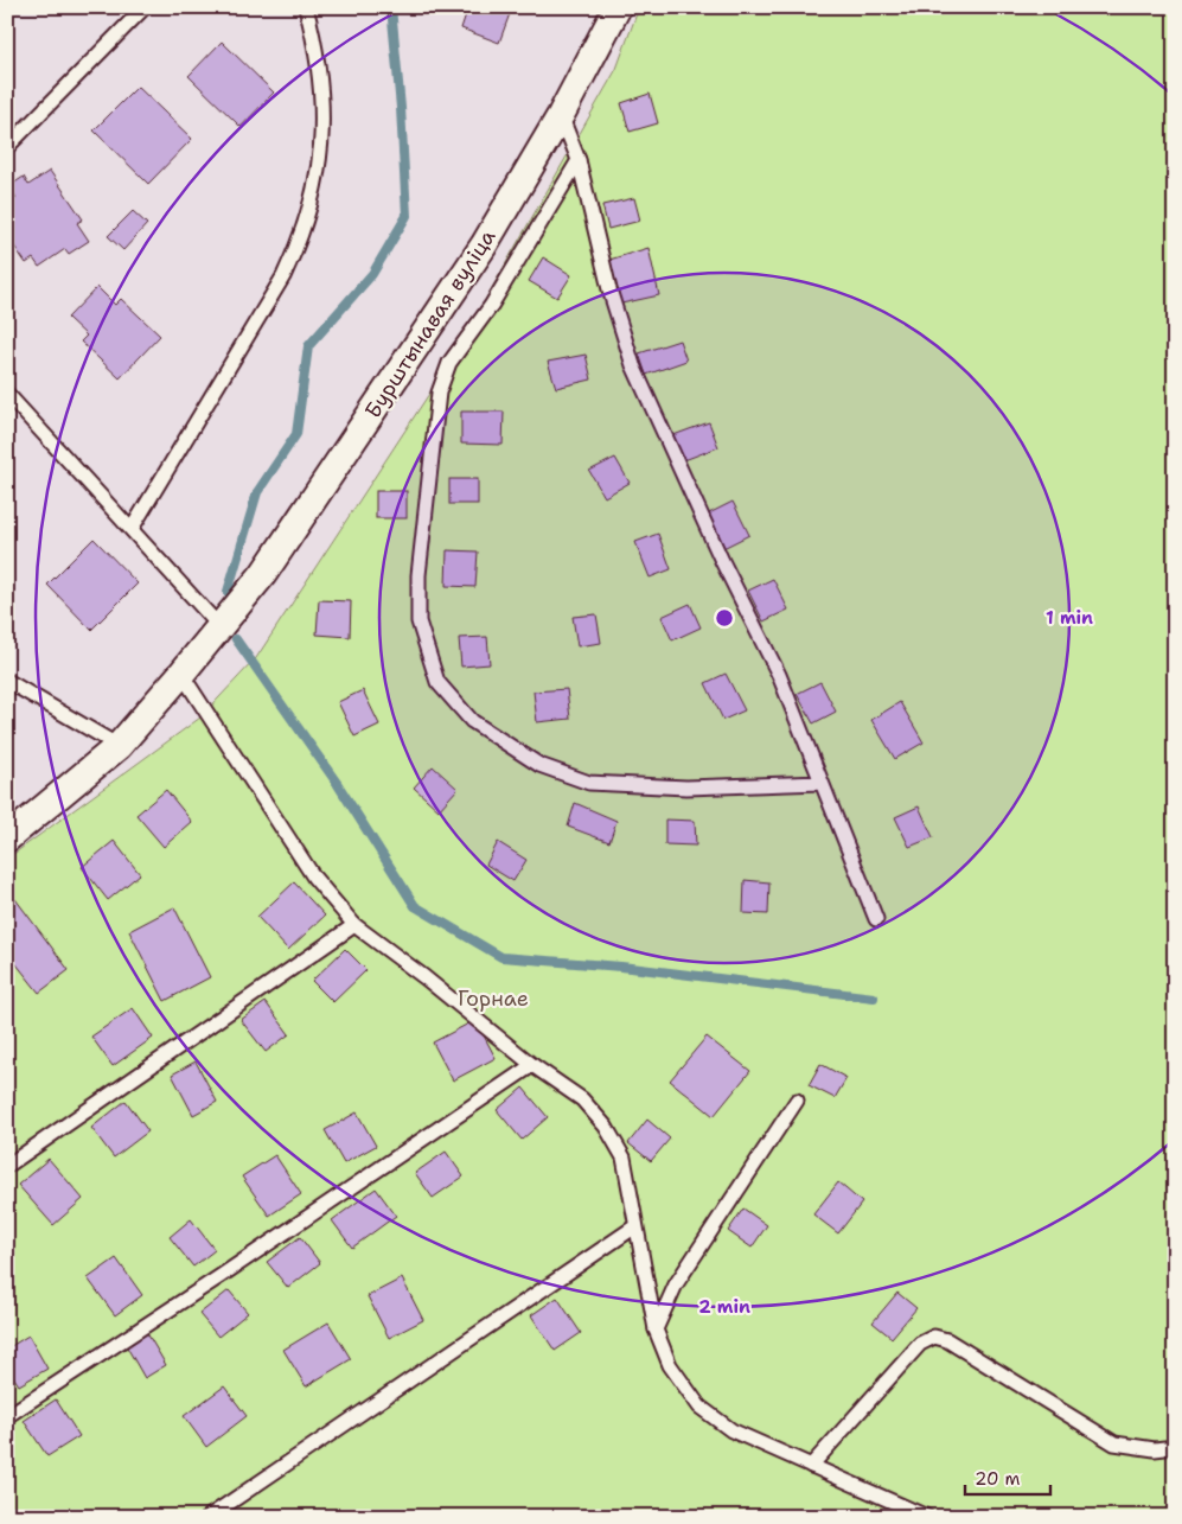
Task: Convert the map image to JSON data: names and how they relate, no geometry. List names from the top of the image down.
{
  "streets": {
    "street": ["Бурштынавая вуліца"]
  },
  "parks": ["Горнае"],
  "scale_bar": "20 m",
  "rings": ["1 min", "2 min"]
}
